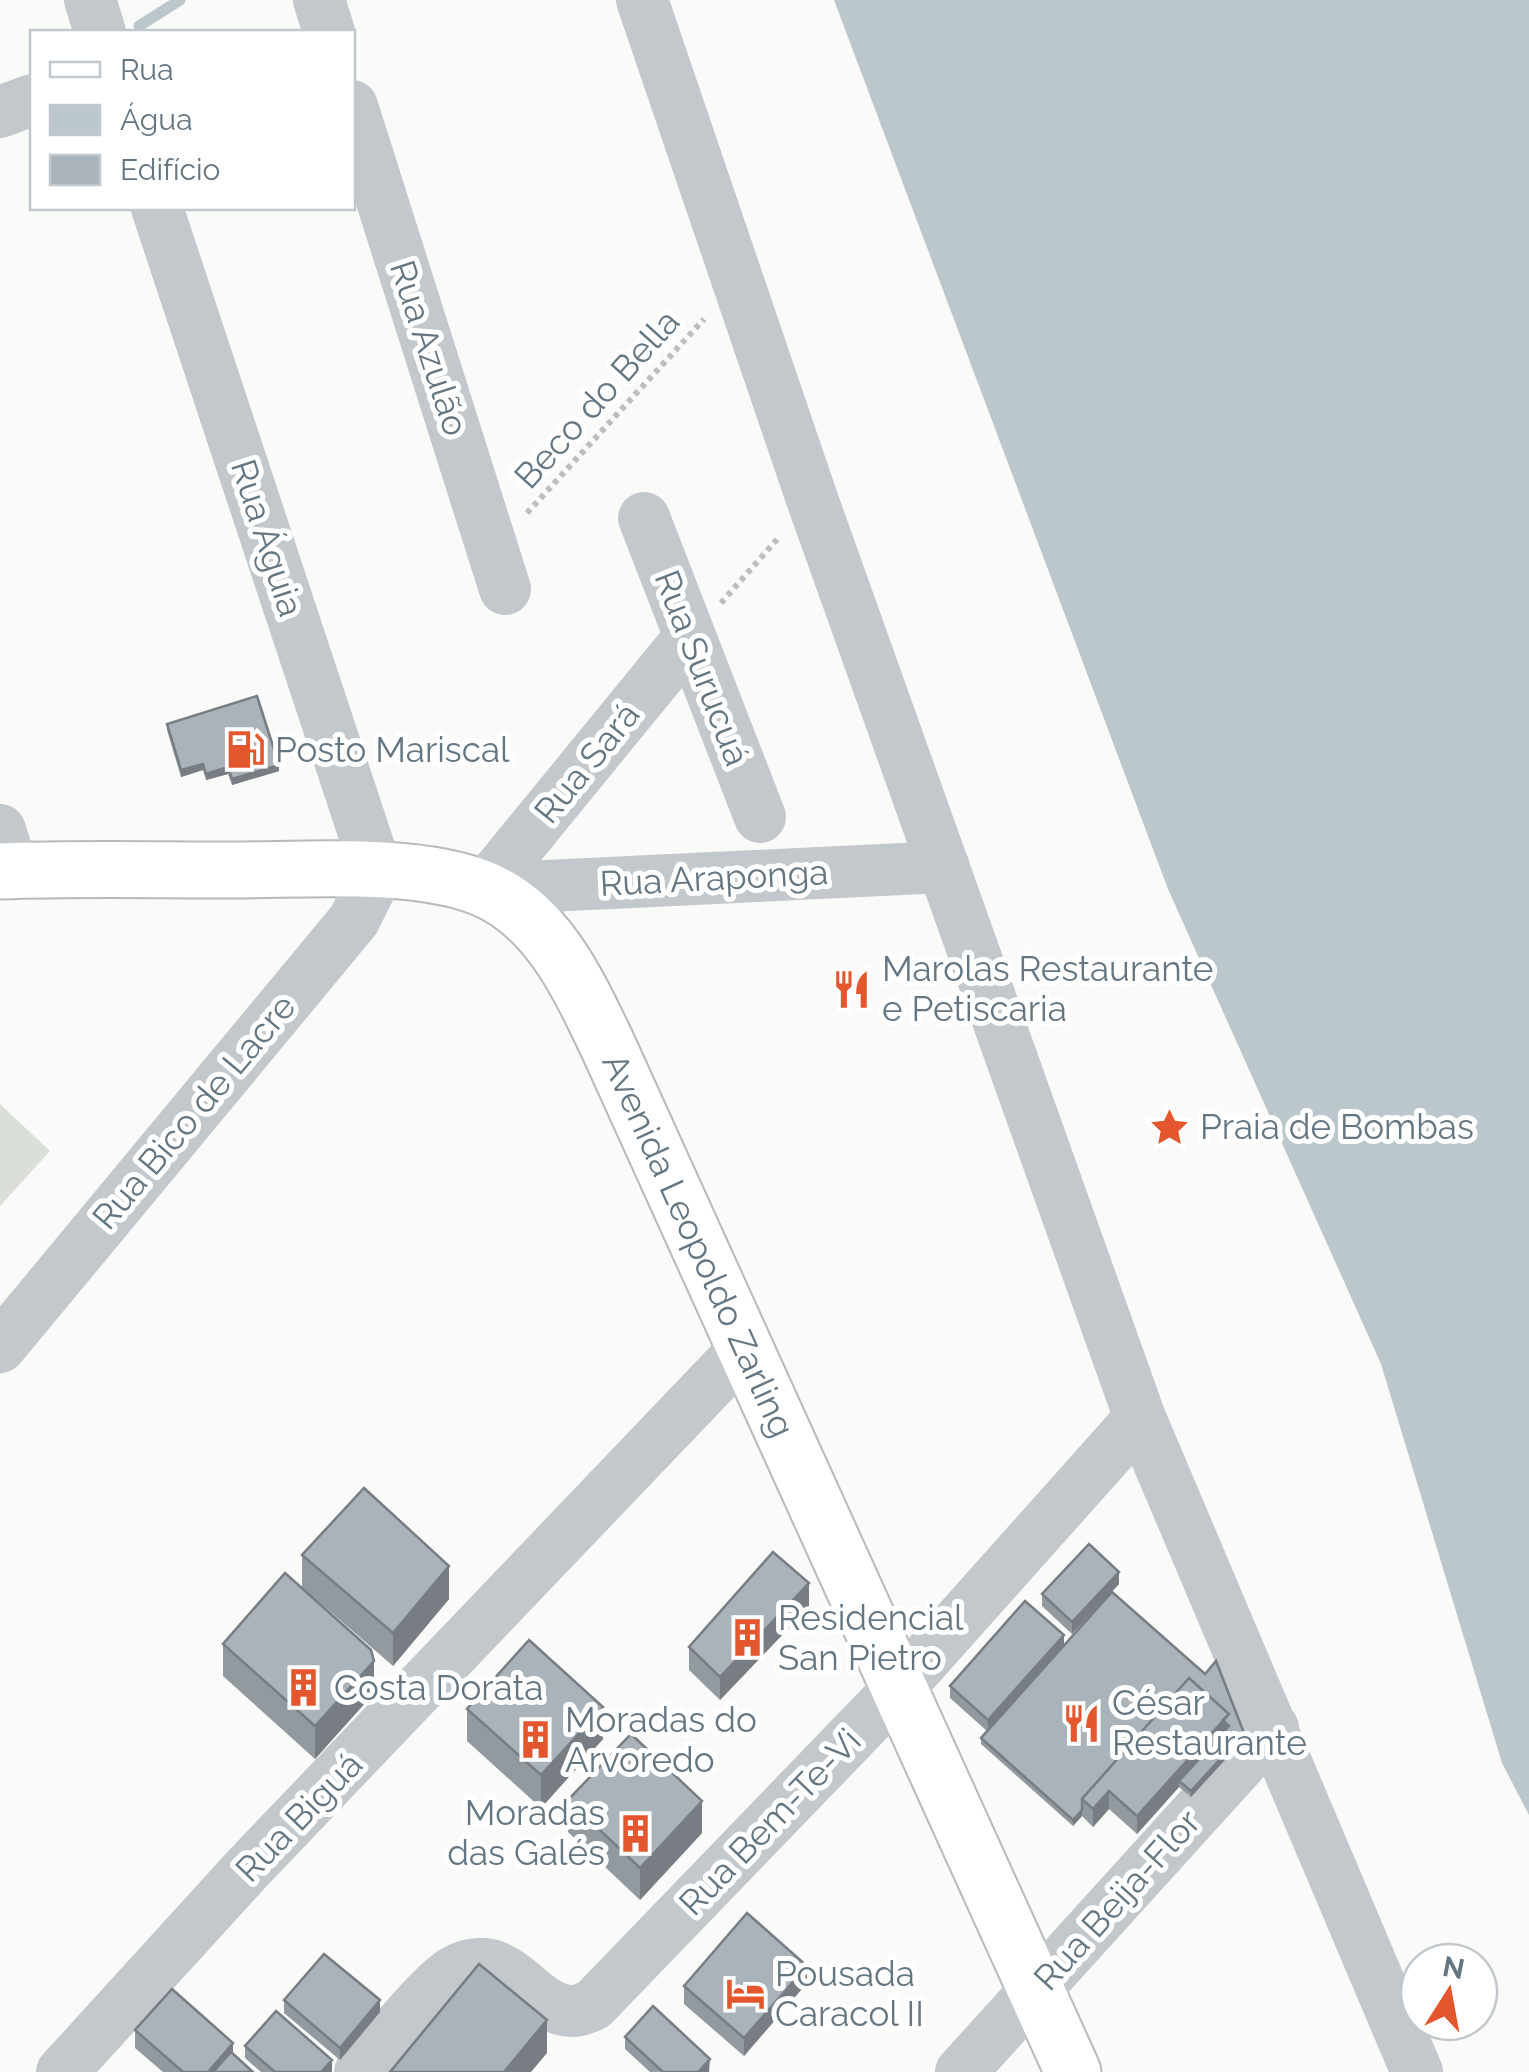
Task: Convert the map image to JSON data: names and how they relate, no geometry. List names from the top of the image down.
{
  "streets": {
    "main road": ["Avenida Leopoldo Zarling"],
    "street": [
      "Rua Azulão",
      "Rua Águia",
      "Rua Surucuá",
      "Rua Sará",
      "Rua Araponga",
      "Rua Bico de Lacre",
      "Rua Biguá",
      "Rua Bem-Te-Vi",
      "Rua Beija-Flor"
    ],
    "path": ["Beco do Bella"]
  },
  "crossings": [
    ["Rua Azulão", "Beco do Bella"],
    ["Rua Águia", "Rua Bico de Lacre"],
    ["Rua Águia", "Avenida Leopoldo Zarling"],
    ["Rua Surucuá", "Rua Sará"],
    ["Rua Sará", "Rua Araponga"],
    ["Rua Sará", "Avenida Leopoldo Zarling"],
    ["Rua Araponga", "Avenida Leopoldo Zarling"],
    ["Rua Bico de Lacre", "Avenida Leopoldo Zarling"],
    ["Avenida Leopoldo Zarling", "Rua Biguá"],
    ["Avenida Leopoldo Zarling", "Rua Bem-Te-Vi"],
    ["Avenida Leopoldo Zarling", "Rua Beija-Flor"]
  ],
  "places": {
    "fuel station": ["Posto Mariscal"],
    "restaurant": ["Marolas Restaurante e Petiscaria", "César Restaurante"],
    "place": ["Praia de Bombas"],
    "building": [
      "Residencial San Pietro",
      "Costa Dorata",
      "Moradas do Arvoredo",
      "Moradas das Galés"
    ],
    "hotel": ["Pousada Caracol II"]
  },
  "legend": ["Rua", "Água", "Edifício"],
  "north": "top"
}
